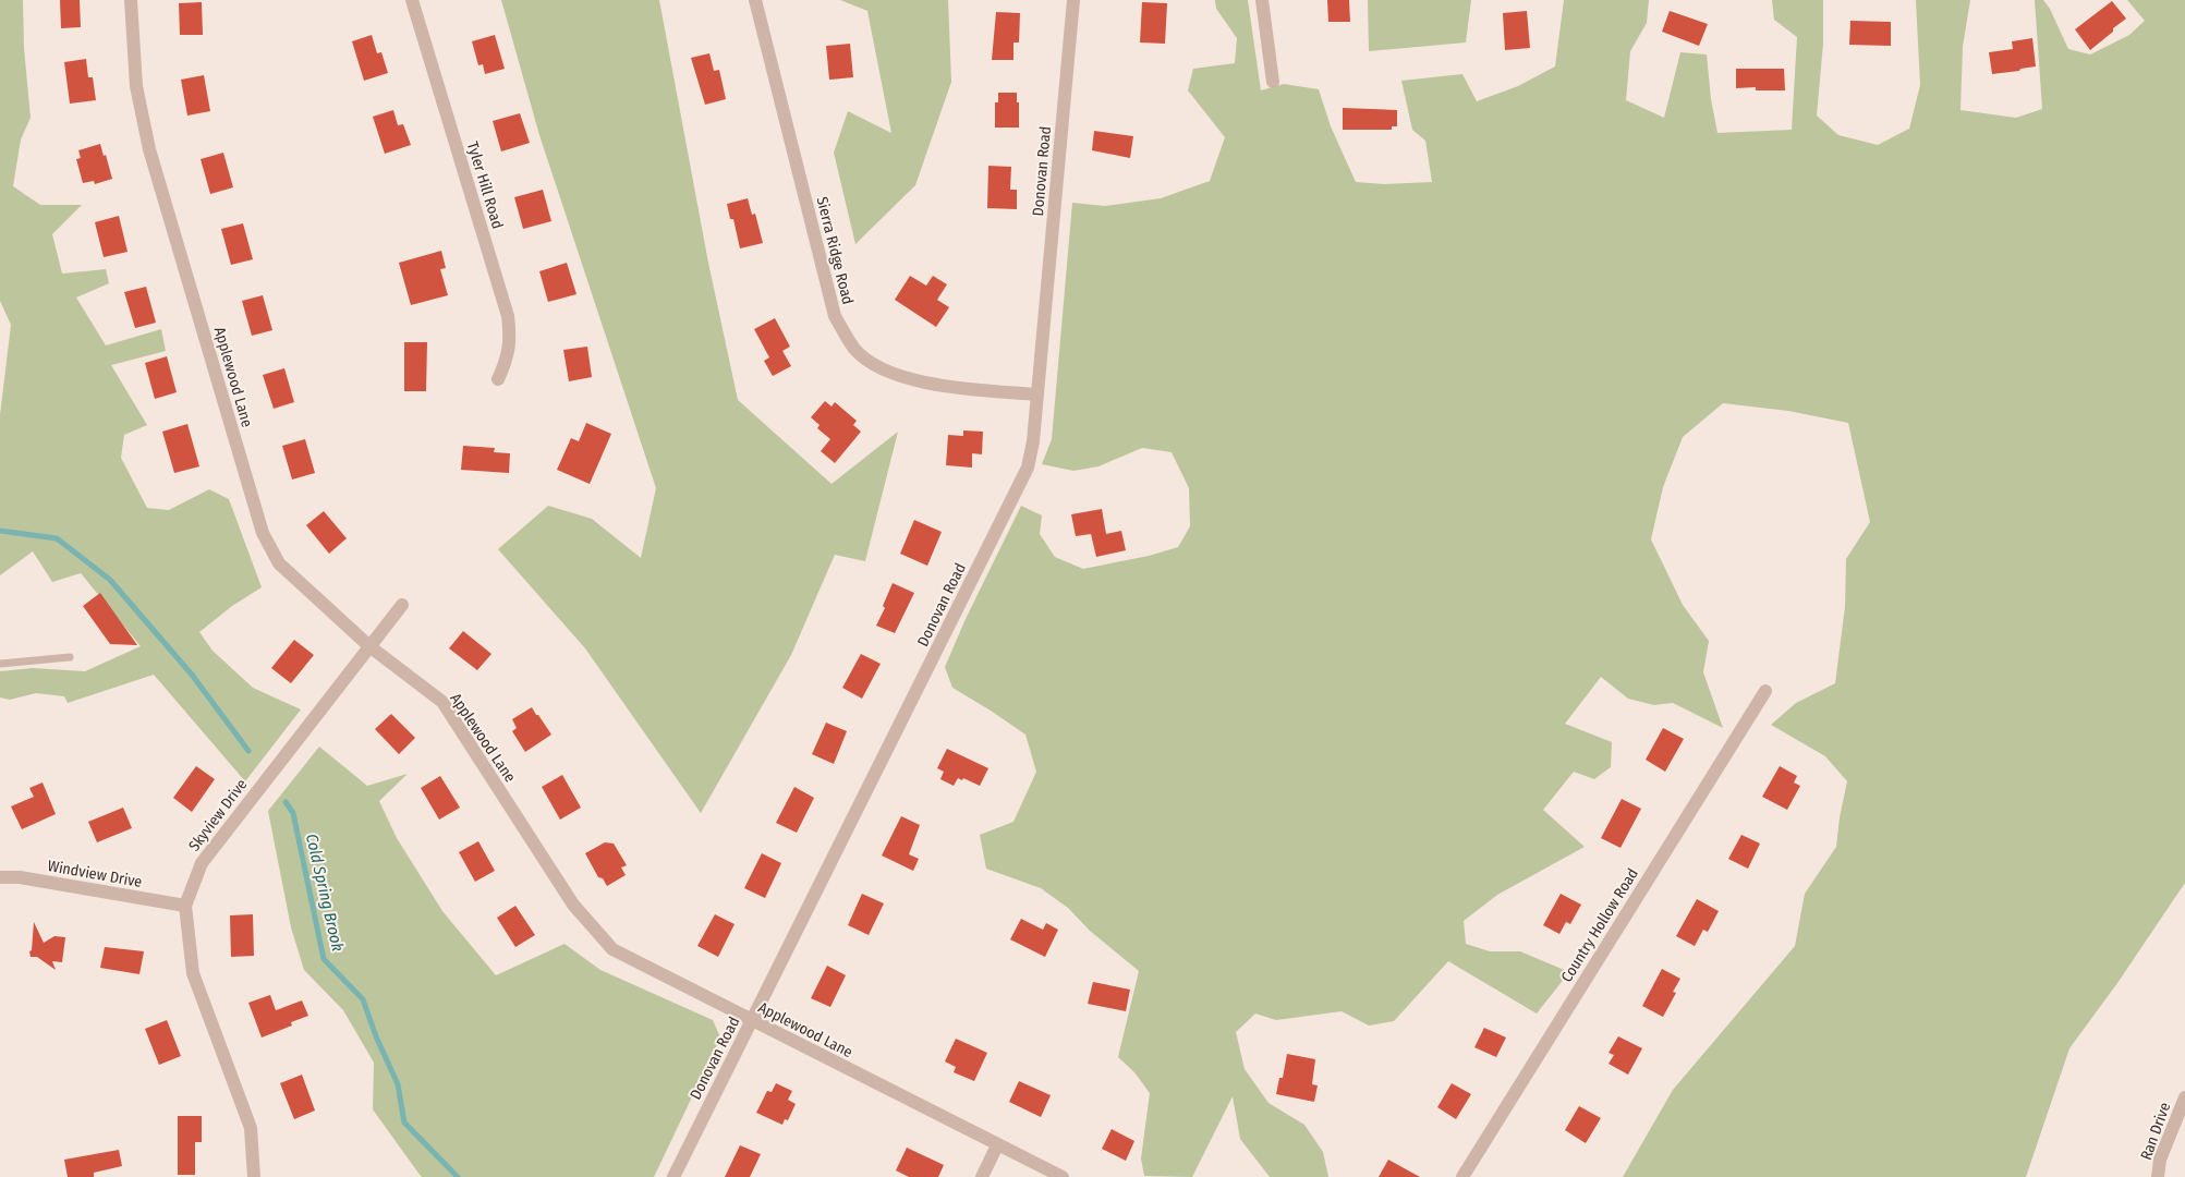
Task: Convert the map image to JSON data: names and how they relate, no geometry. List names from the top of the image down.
{
  "streets": {
    "street": [
      "Donovan Road",
      "Tyler Hill Road",
      "Sierra Ridge Road",
      "Applewood Lane",
      "Skyview Drive",
      "Windview Drive",
      "Country Hollow Road",
      "Ran Drive"
    ]
  },
  "crossings": [
    ["Donovan Road", "Sierra Ridge Road"],
    ["Donovan Road", "Applewood Lane"],
    ["Applewood Lane", "Skyview Drive"],
    ["Skyview Drive", "Windview Drive"]
  ],
  "water": ["Cold Spring Brook"]
}
